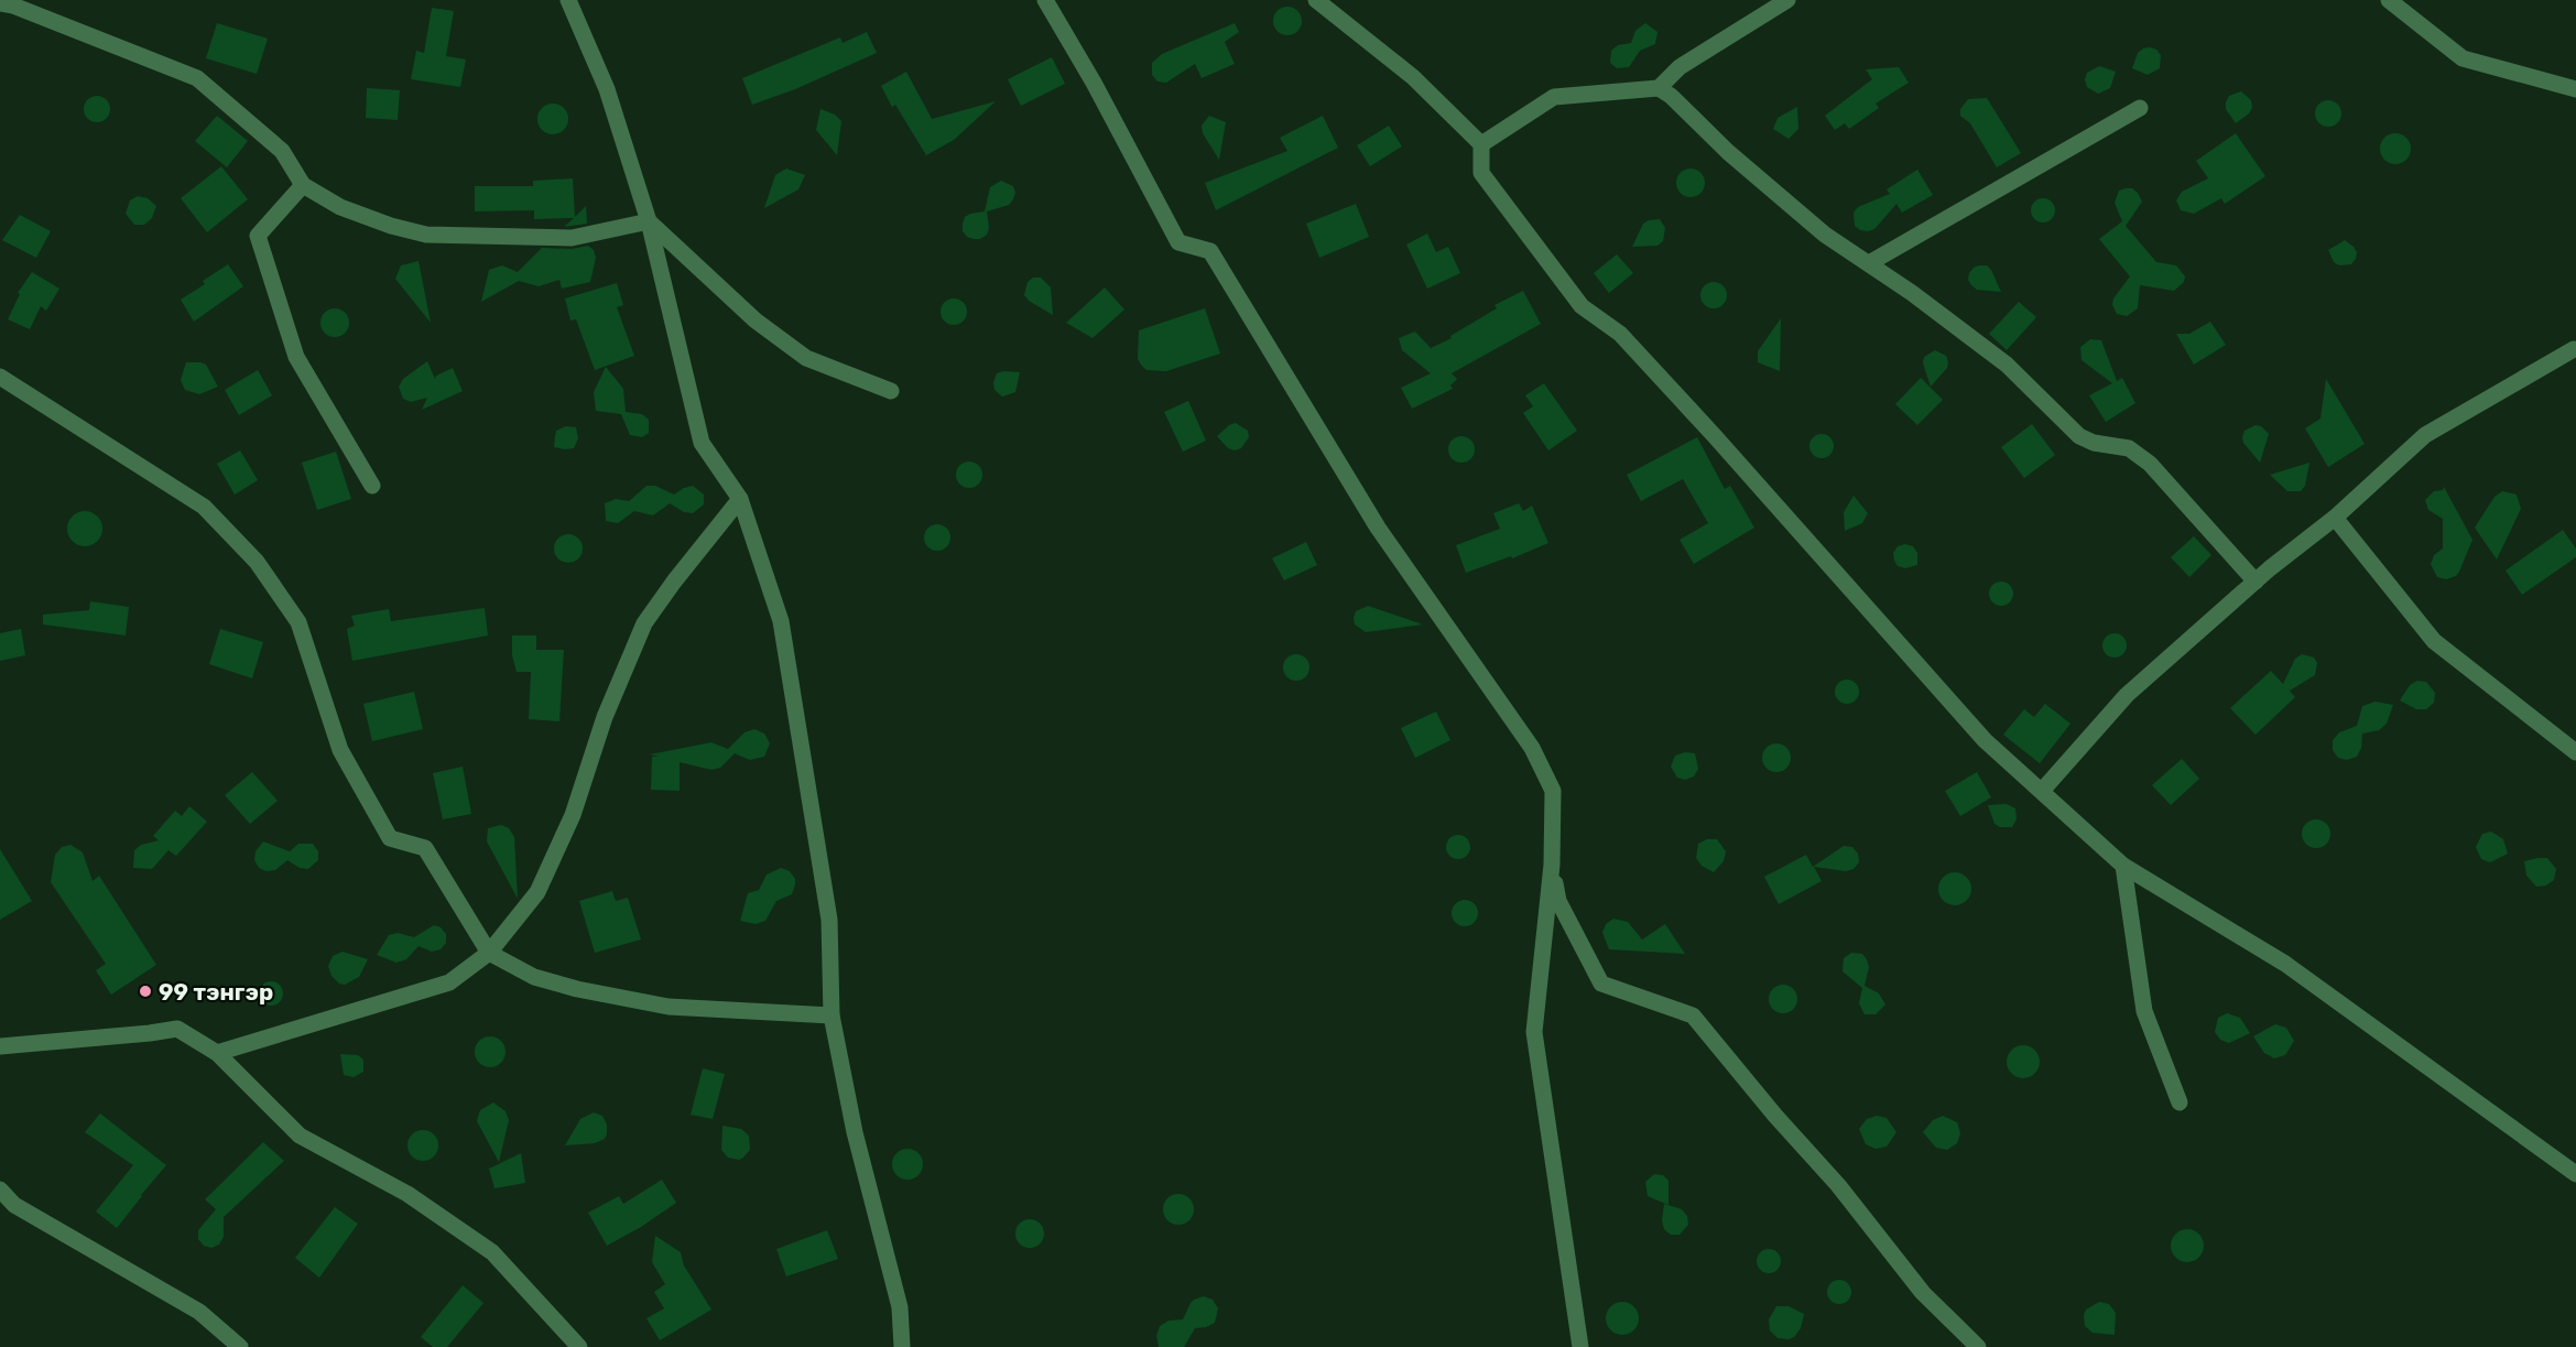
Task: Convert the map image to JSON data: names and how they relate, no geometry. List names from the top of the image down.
{
  "places": ["99 тэнгэр"]
}
